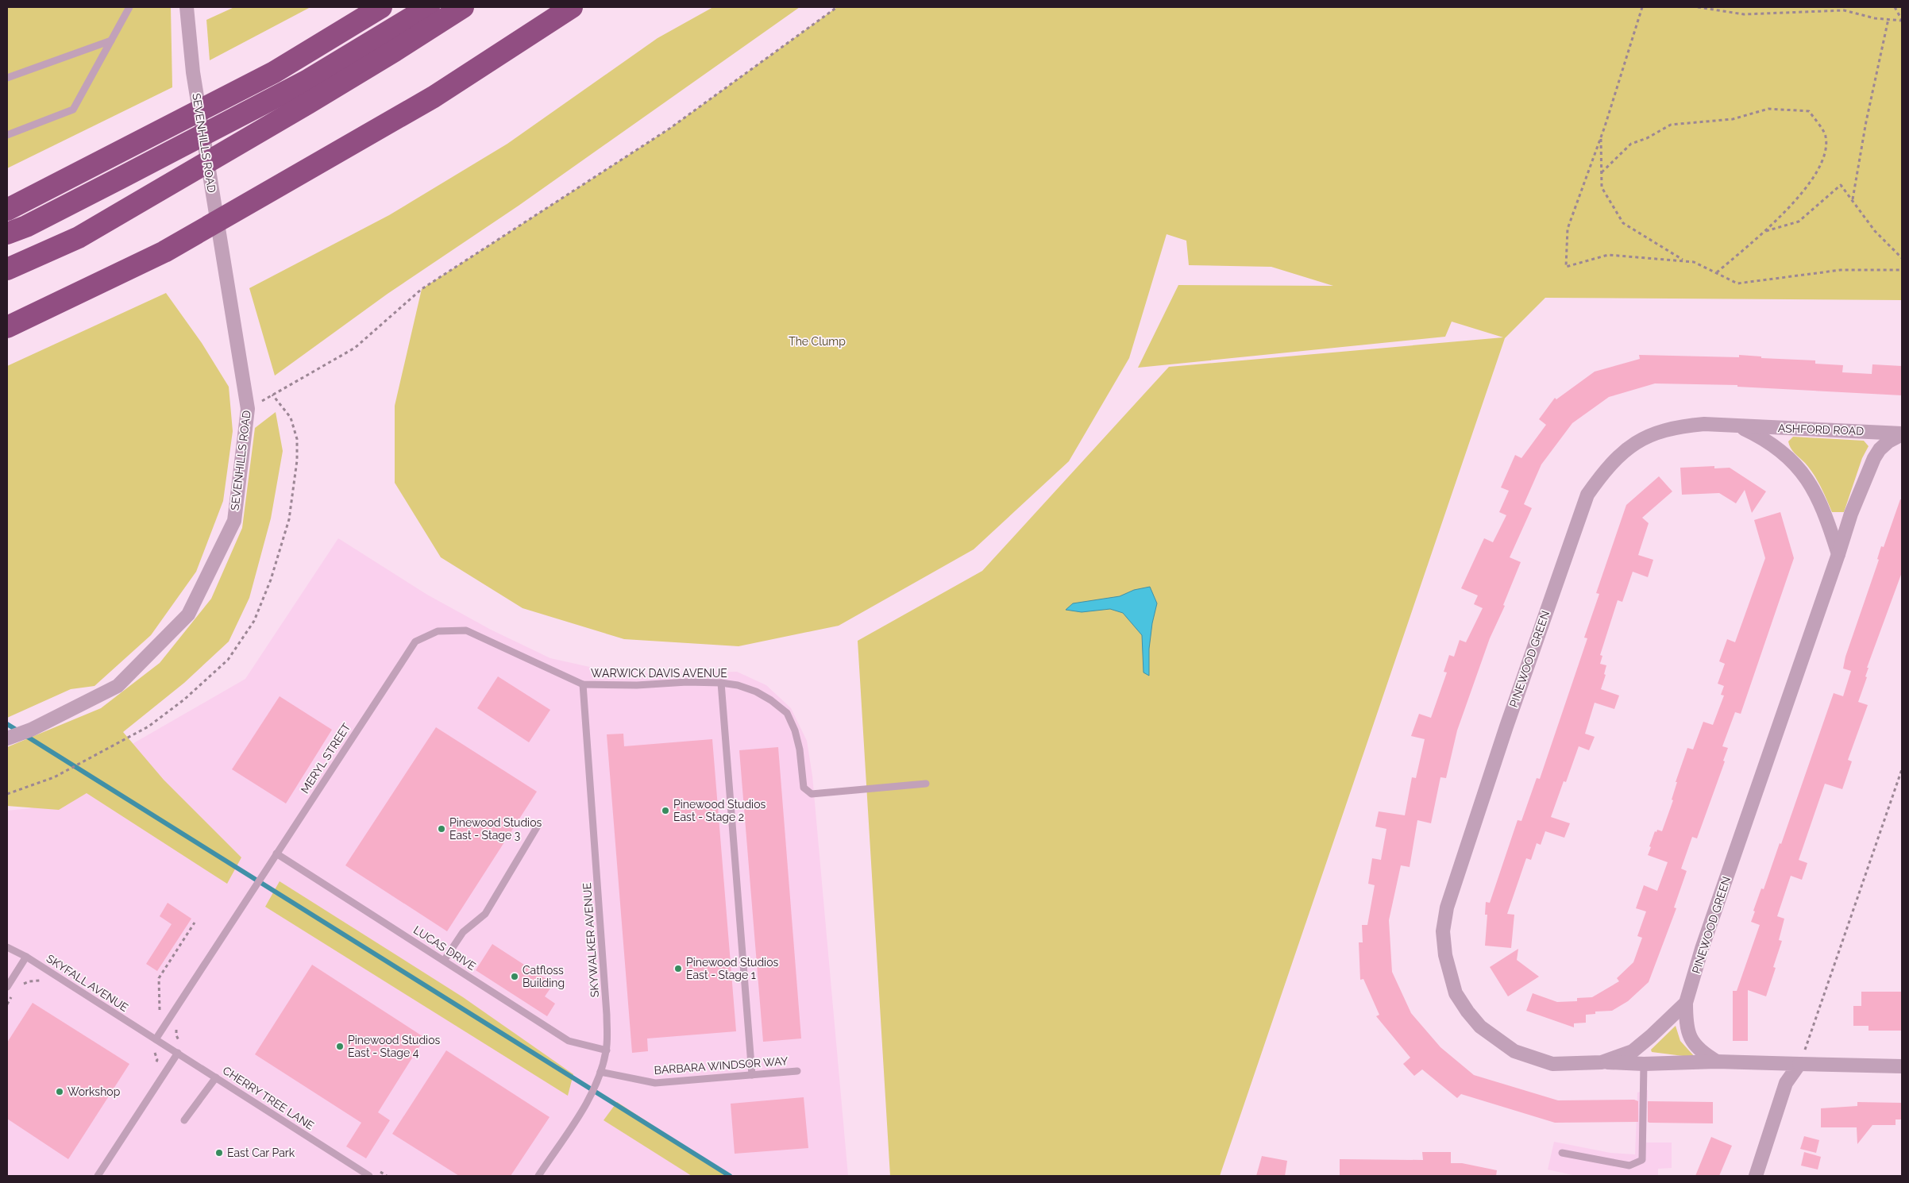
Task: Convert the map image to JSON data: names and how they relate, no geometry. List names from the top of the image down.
{
  "streets": {
    "street": ["SEVENHILLS ROAD", "ASHFORD ROAD", "PINEWOOD GREEN"],
    "lane": [
      "WARWICK DAVIS AVENUE",
      "MERYL STREET",
      "SKYWALKER AVENUE",
      "LUCAS DRIVE",
      "SKYFALL AVENUE",
      "BARBARA WINDSOR WAY",
      "CHERRY TREE LANE"
    ]
  },
  "crossings": [
    ["ASHFORD ROAD", "PINEWOOD GREEN"],
    ["WARWICK DAVIS AVENUE", "MERYL STREET"],
    ["WARWICK DAVIS AVENUE", "SKYWALKER AVENUE"],
    ["MERYL STREET", "SKYWALKER AVENUE"],
    ["MERYL STREET", "LUCAS DRIVE"],
    ["MERYL STREET", "SKYFALL AVENUE"],
    ["MERYL STREET", "CHERRY TREE LANE"],
    ["SKYWALKER AVENUE", "LUCAS DRIVE"],
    ["SKYWALKER AVENUE", "BARBARA WINDSOR WAY"],
    ["SKYFALL AVENUE", "CHERRY TREE LANE"]
  ],
  "parks": ["The Clump"],
  "places": [
    "Pinewood Studios East - Stage 2",
    "Pinewood Studios East - Stage 3",
    "Pinewood Studios East - Stage 1",
    "Catfloss Building",
    "Pinewood Studios East - Stage 4",
    "Workshop",
    "East Car Park"
  ]
}
